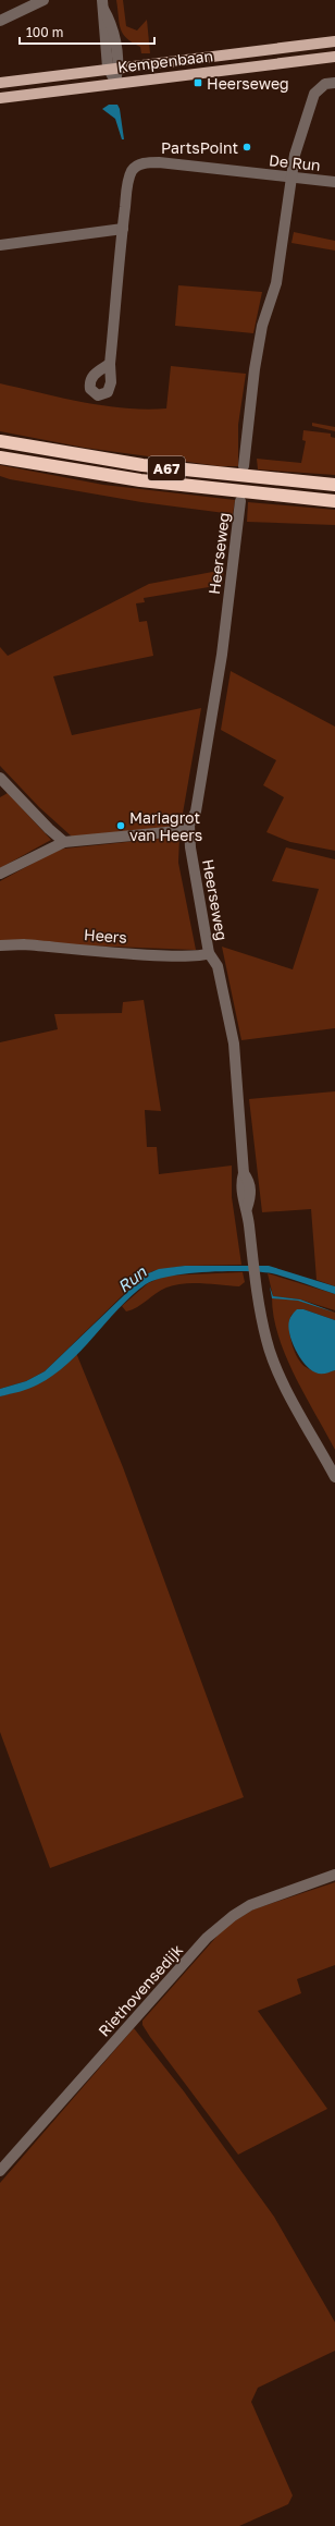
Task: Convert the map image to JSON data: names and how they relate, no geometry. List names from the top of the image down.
{
  "streets": {
    "highway": ["A67"],
    "main road": ["Kempenbaan"],
    "street": [
      "De Run",
      "Heerseweg",
      "Heers",
      "Riethovensedijk"
    ]
  },
  "crossings": [
    ["Heerseweg", "Heers"]
  ],
  "water": ["Run"],
  "places": {
    "transit": ["Heerseweg"],
    "other": ["PartsPoint", "Mariagrot van Heers"]
  },
  "scale_bar": "100 m"
}
